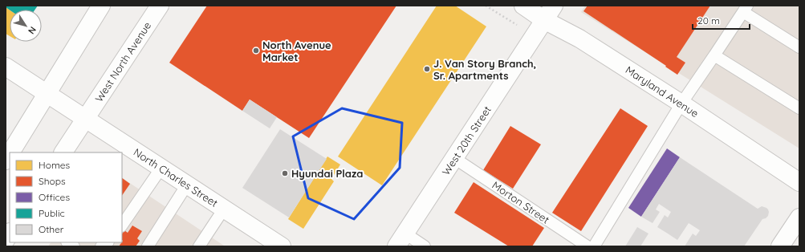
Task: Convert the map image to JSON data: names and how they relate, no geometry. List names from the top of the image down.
{
  "streets": {
    "main road": [
      "West North Avenue",
      "Maryland Avenue",
      "West 20th Street",
      "North Charles Street"
    ],
    "lane": ["Morton Street"]
  },
  "crossings": [
    ["West North Avenue", "North Charles Street"],
    ["Maryland Avenue", "West 20th Street"],
    ["West 20th Street", "Morton Street"]
  ],
  "places": ["North Avenue Market", "J. Van Story Branch, Sr. Apartments", "Hyundai Plaza"],
  "legend": [
    "Homes",
    "Shops",
    "Offices",
    "Public",
    "Other"
  ],
  "scale_bar": "20 m",
  "north": "bottom right"
}
